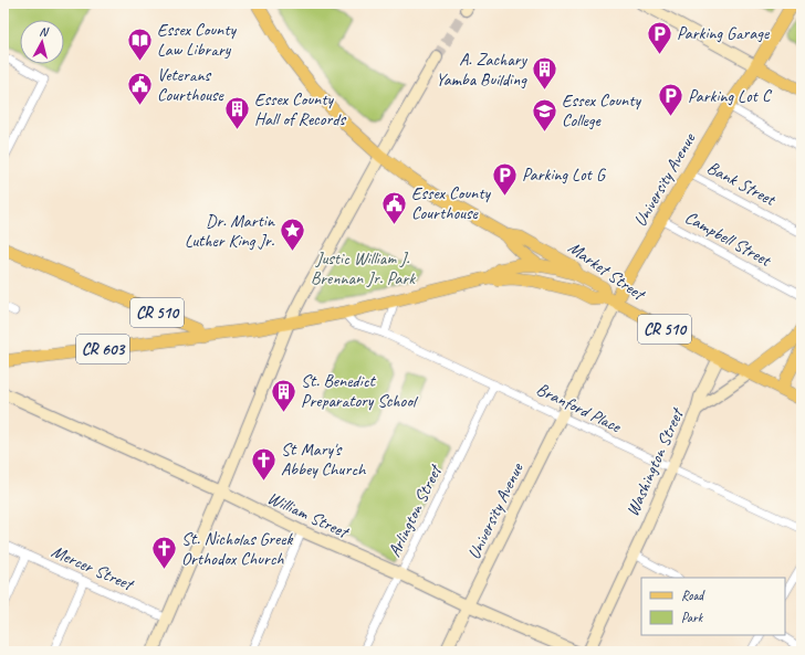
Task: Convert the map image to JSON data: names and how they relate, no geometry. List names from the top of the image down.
{
  "streets": {
    "main road": [
      "University Avenue",
      "Market Street",
      "CR 510",
      "CR 603",
      "Washington Street"
    ],
    "street": [
      "Bank Street",
      "Campbell Street",
      "Branford Place",
      "Arlington Street",
      "William Street",
      "Mercer Street"
    ]
  },
  "crossings": [
    ["University Avenue", "Bank Street"],
    ["University Avenue", "Campbell Street"],
    ["University Avenue", "Market Street"],
    ["University Avenue", "CR 510"],
    ["University Avenue", "Branford Place"],
    ["University Avenue", "William Street"],
    ["Market Street", "CR 510"],
    ["Market Street", "Washington Street"],
    ["CR 510", "CR 603"],
    ["CR 510", "Branford Place"],
    ["Branford Place", "Washington Street"],
    ["Branford Place", "Arlington Street"],
    ["Arlington Street", "William Street"]
  ],
  "parks": ["Justic William J. Brennan Jr. Park"],
  "places": {
    "parking": ["Parking Garage", "Parking Lot C", "Parking Lot G"],
    "library": ["Essex County Law Library"],
    "building": ["A. Zachary Yamba Building", "Essex County Hall of Records", "St. Benedict Preparatory School"],
    "public building": ["Veterans Courthouse", "Essex County Courthouse"],
    "school or university": ["Essex County College"],
    "place": ["Dr. Martin Luther King Jr."],
    "church": ["St Mary's Abbey Church", "St. Nicholas Greek Orthodox Church"]
  },
  "legend": ["Road", "Park"],
  "north": "top"
}
